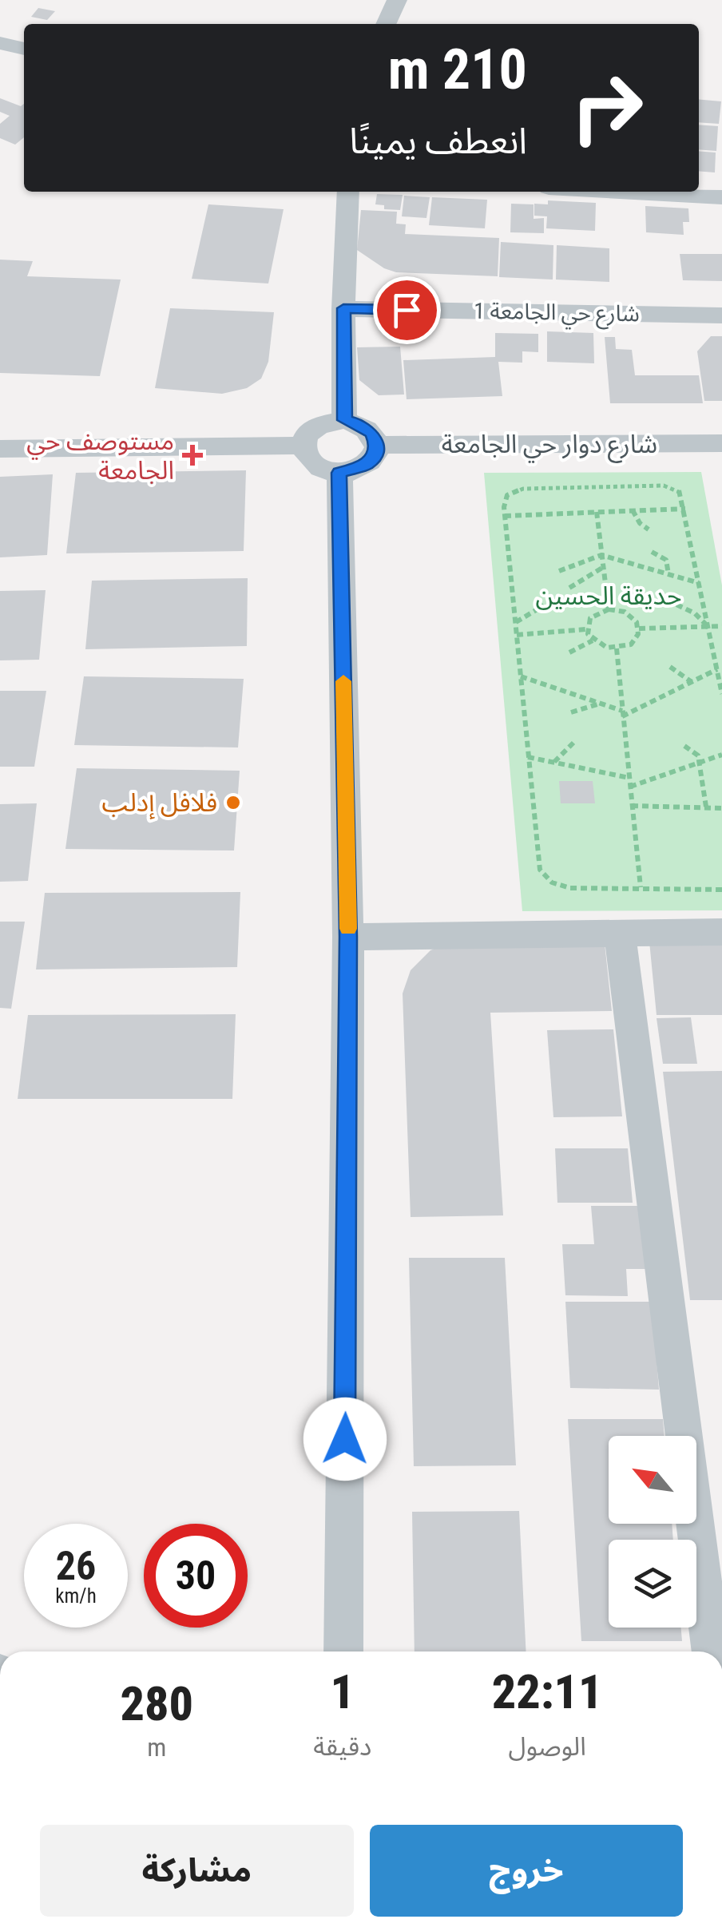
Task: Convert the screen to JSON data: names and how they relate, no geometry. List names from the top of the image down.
{
  "streets": {
    "street": ["شارع حي الجامعة 1", "شارع دوار حي الجامعة"]
  },
  "parks": ["حديقة الحسين"],
  "places": {
    "health": ["مستوصف حي الجامعة"],
    "other": ["فلافل إدلب"]
  },
  "north": "top left",
  "page": {
    "turn": ["210 m", "انعطف يمينًا"],
    "speed": "26 km/h",
    "limit": "30",
    "eta": [
      "22:11",
      "الوصول",
      "1",
      "دقيقة",
      "280",
      "m"
    ],
    "buttons": ["خروج", "مشاركة"]
  }
}
